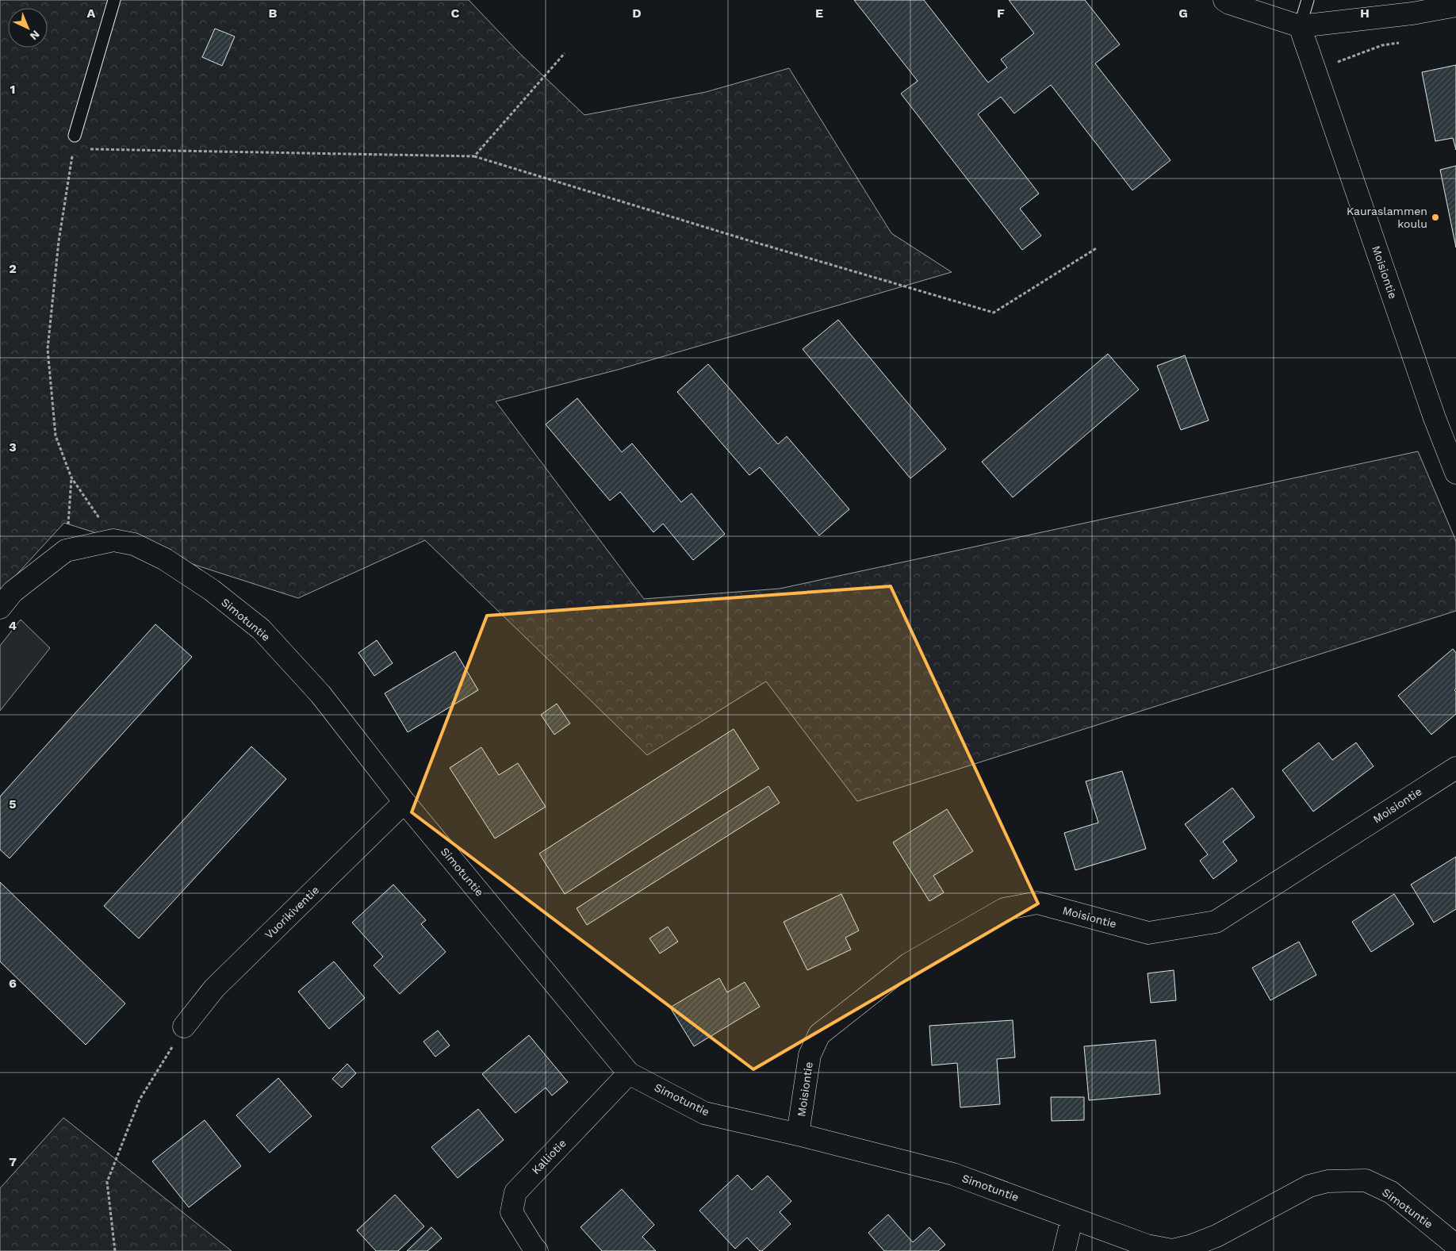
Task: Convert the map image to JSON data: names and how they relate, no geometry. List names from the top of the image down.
{
  "streets": {
    "street": [
      "Moisiontie",
      "Simotuntie",
      "Vuorikiventie",
      "Kalliotie"
    ]
  },
  "crossings": [
    ["Moisiontie", "Simotuntie"],
    ["Simotuntie", "Vuorikiventie"],
    ["Simotuntie", "Kalliotie"]
  ],
  "places": ["Kauraslammen koulu"],
  "north": "bottom right",
  "grid": {
    "columns": [
      "A",
      "B",
      "C",
      "D",
      "E",
      "F",
      "G",
      "H"
    ],
    "rows": [
      "1",
      "2",
      "3",
      "4",
      "5",
      "6",
      "7"
    ]
  }
}
